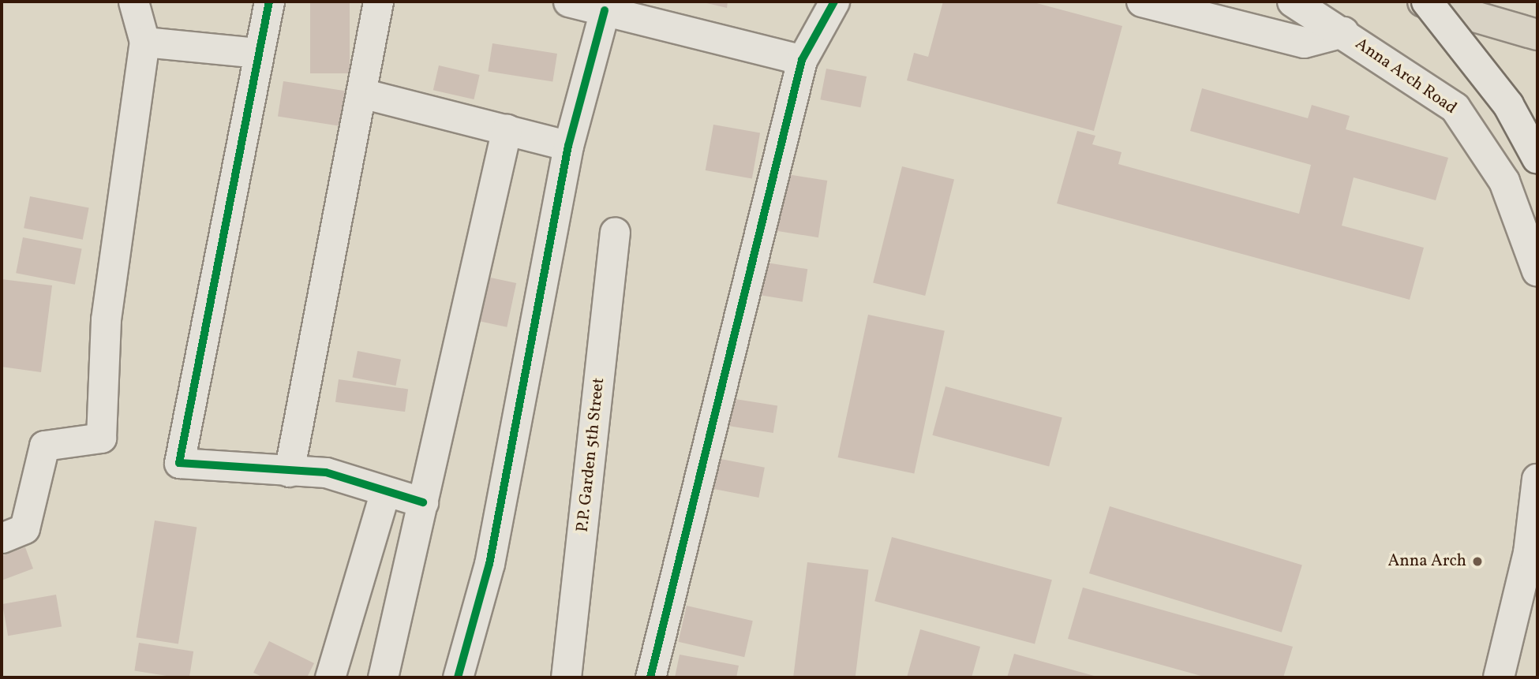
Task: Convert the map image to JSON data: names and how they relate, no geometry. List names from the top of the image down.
{
  "streets": {
    "main road": ["Anna Arch Road"],
    "street": ["P.P. Garden 5th Street"]
  },
  "places": ["Anna Arch"]
}
